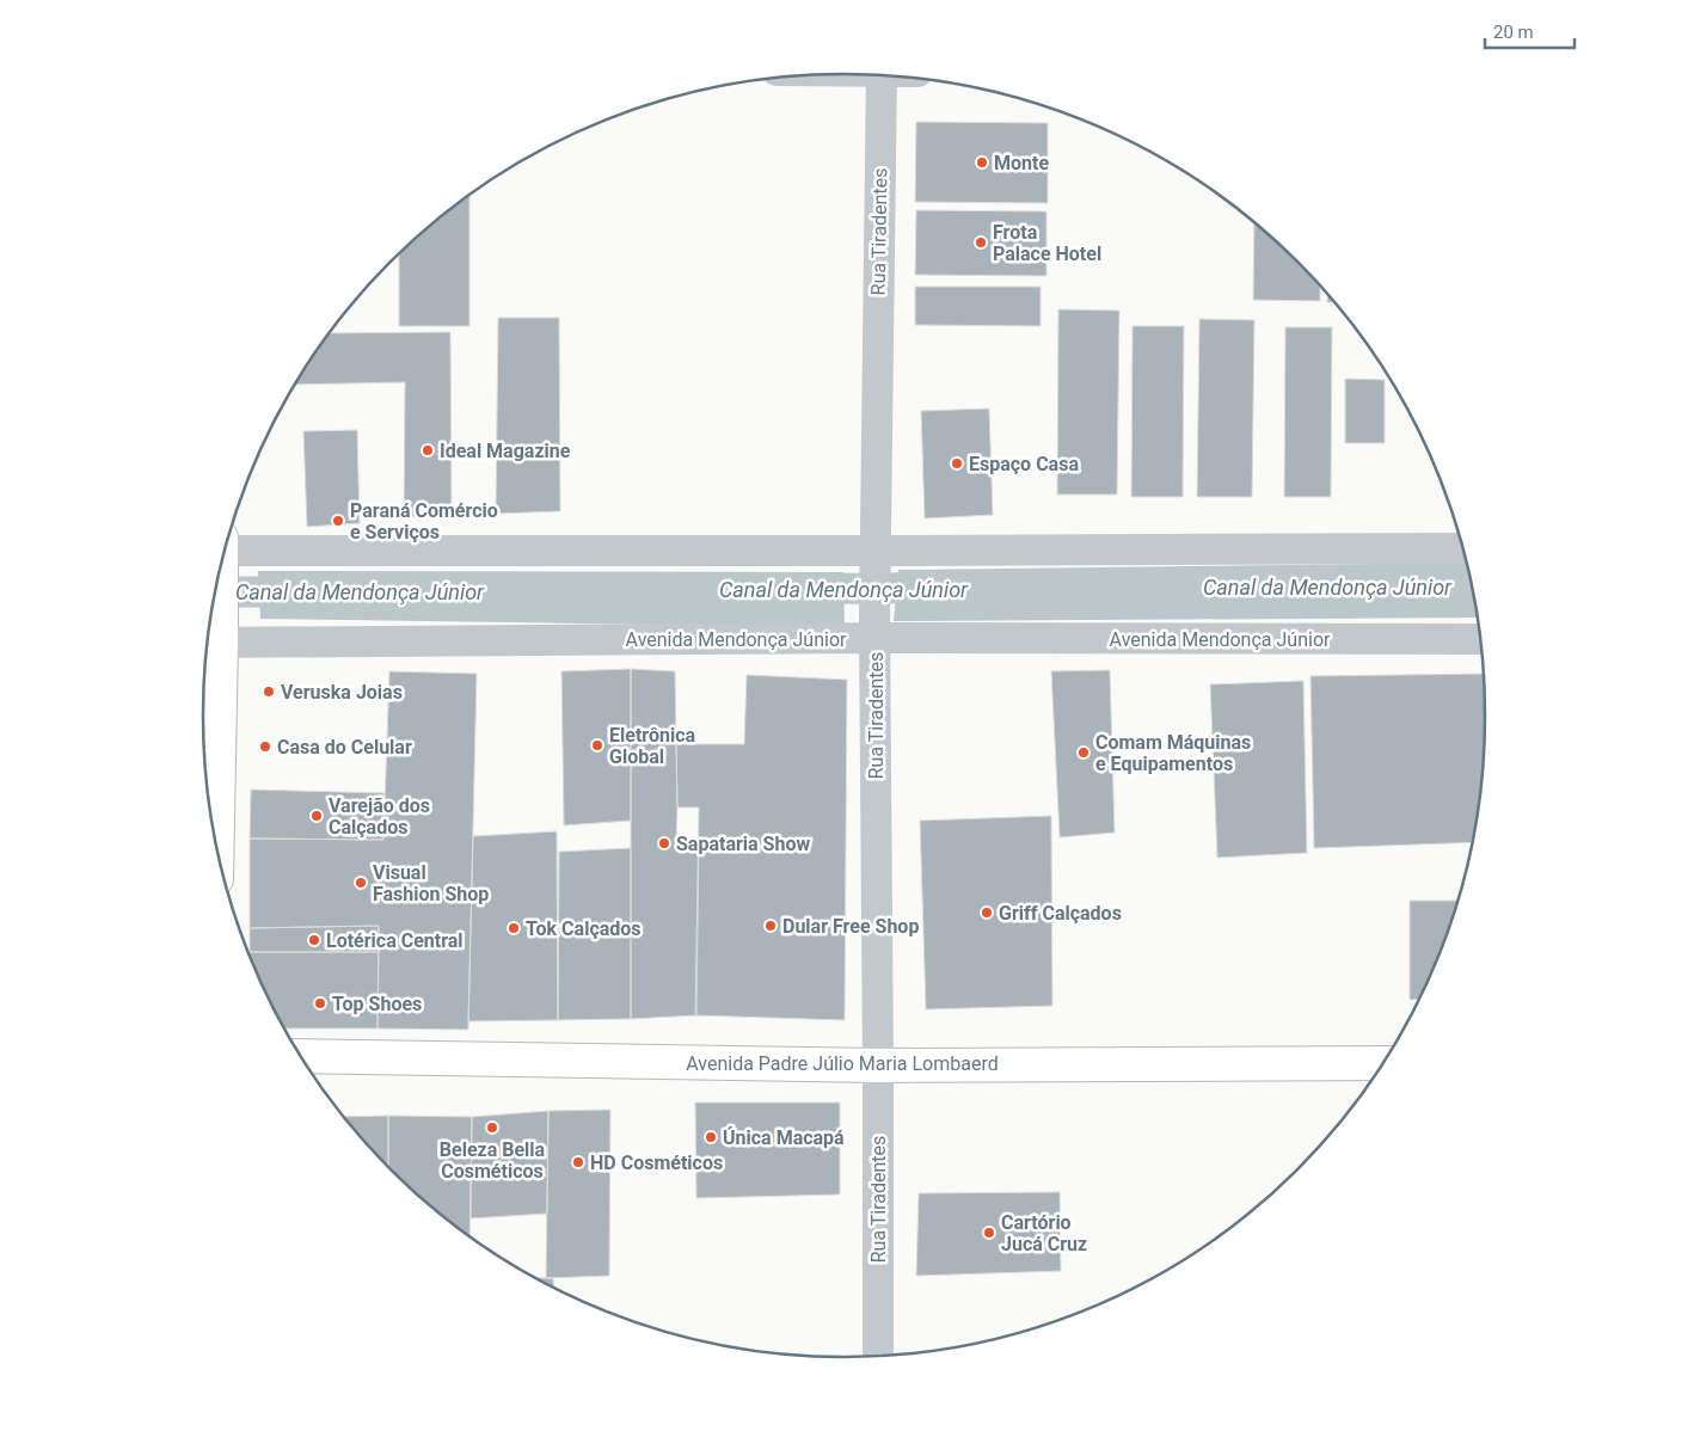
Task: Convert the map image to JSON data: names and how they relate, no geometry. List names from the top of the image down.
{
  "streets": {
    "main road": ["Avenida Padre Júlio Maria Lombaerd"],
    "street": ["Rua Tiradentes", "Avenida Mendonça Júnior"]
  },
  "crossings": [
    ["Rua Tiradentes", "Avenida Mendonça Júnior"],
    ["Rua Tiradentes", "Avenida Padre Júlio Maria Lombaerd"]
  ],
  "water": ["Canal da Mendonça Júnior"],
  "places": [
    "Monte",
    "Frota Palace Hotel",
    "Ideal Magazine",
    "Espaço Casa",
    "Paraná Comércio e Serviços",
    "Veruska Joias",
    "Eletrônica Global",
    "Casa do Celular",
    "Comam Máquinas e Equipamentos",
    "Varejão dos Calçados",
    "Sapataria Show",
    "Visual Fashion Shop",
    "Griff Calçados",
    "Dular Free Shop",
    "Tok Calçados",
    "Lotérica Central",
    "Top Shoes",
    "Beleza Bella Cosméticos",
    "Única Macapá",
    "HD Cosméticos",
    "Cartório Jucá Cruz"
  ],
  "scale_bar": "20 m"
}
